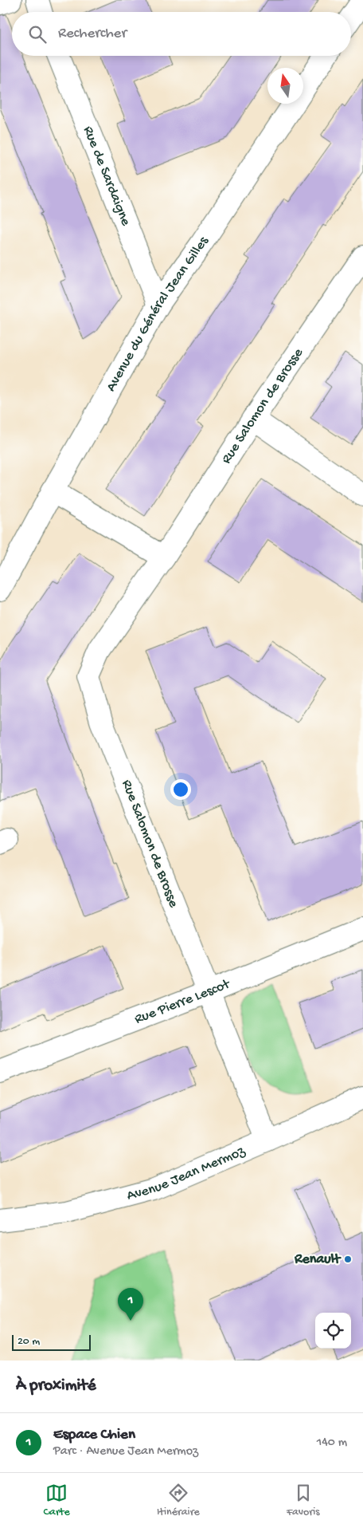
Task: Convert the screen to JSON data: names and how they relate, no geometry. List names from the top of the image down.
{
  "streets": {
    "street": [
      "Rue de Sardaigne",
      "Avenue du Général Jean Gilles",
      "Rue Salomon de Brosse",
      "Rue Pierre Lescot",
      "Avenue Jean Mermoz"
    ]
  },
  "crossings": [
    ["Rue de Sardaigne", "Avenue du Général Jean Gilles"],
    ["Rue Salomon de Brosse", "Rue Pierre Lescot"],
    ["Rue Salomon de Brosse", "Avenue Jean Mermoz"]
  ],
  "places": ["Renault"],
  "scale_bar": "20 m",
  "north": "top",
  "page": {
    "search": "Rechercher",
    "pins": "1",
    "scale": "20 m",
    "heading": "À proximité",
    "list": [
      {
        "mark": "1",
        "name": "Espace Chien",
        "note": "Parc · Avenue Jean Mermoz",
        "value": "140 m"
      }
    ],
    "nav": ["Carte", "Itinéraire", "Favoris"]
  }
}
